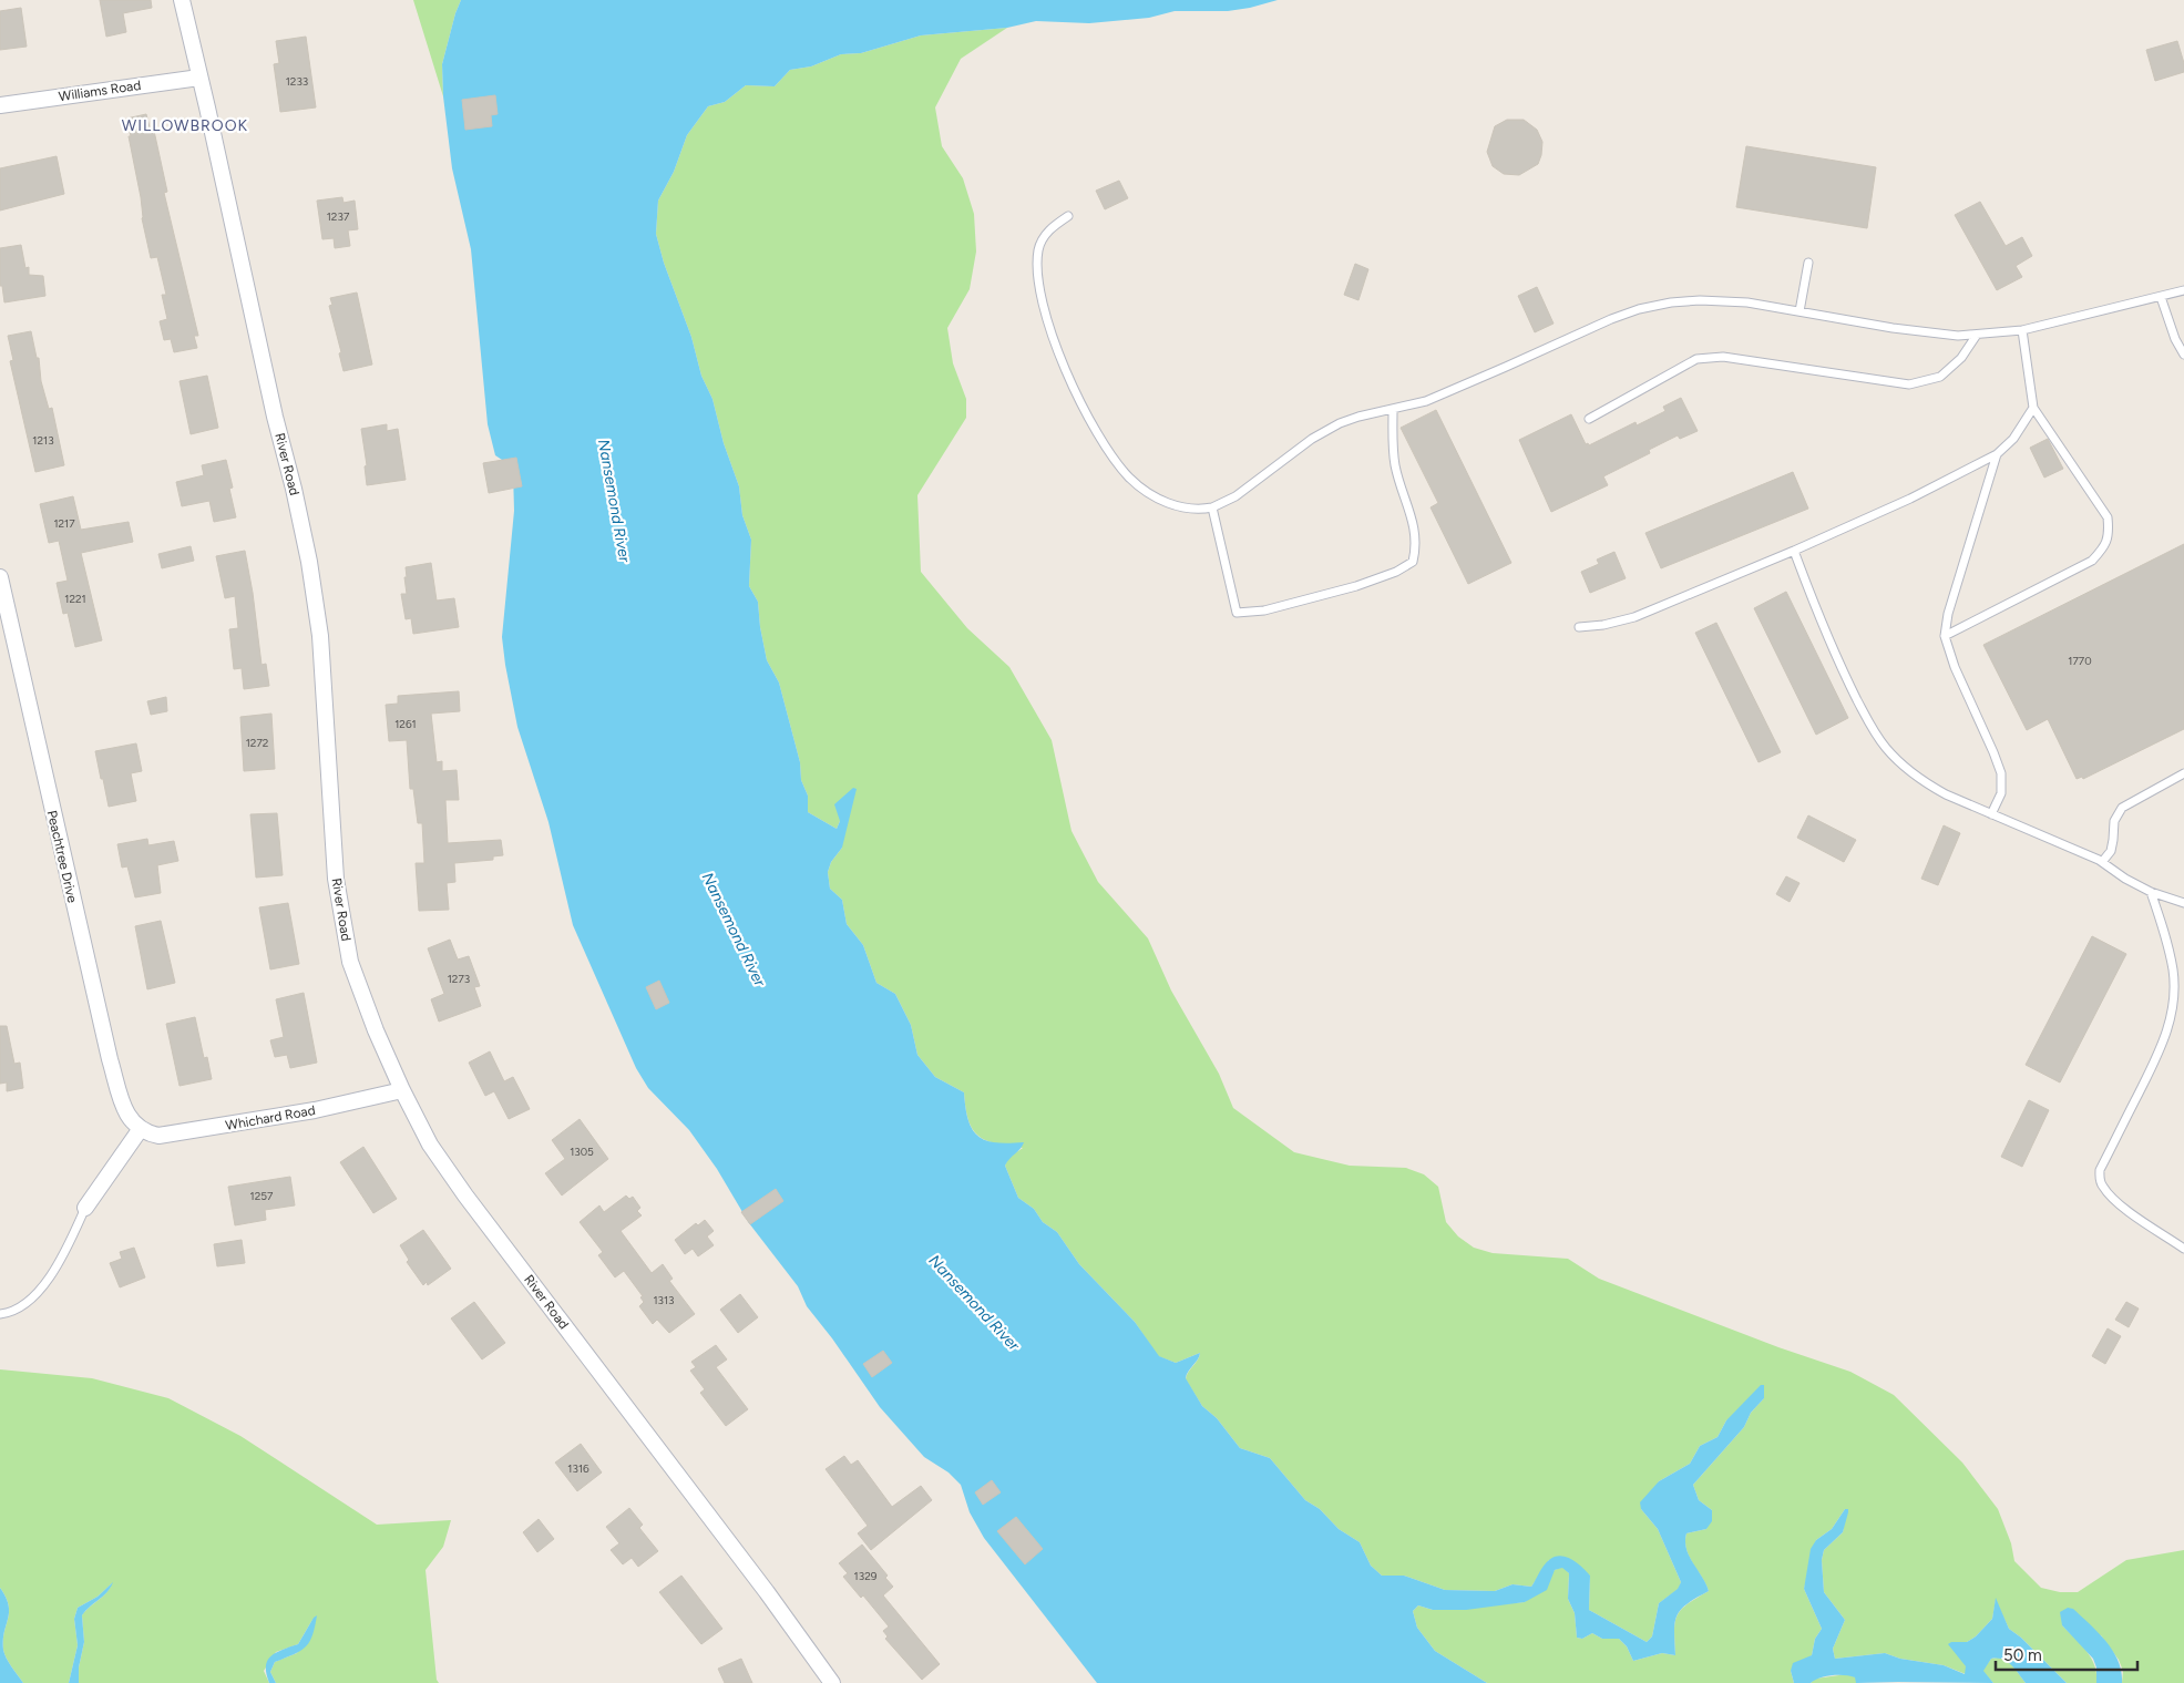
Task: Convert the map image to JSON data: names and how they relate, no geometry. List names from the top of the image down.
{
  "streets": {
    "street": [
      "Williams Road",
      "River Road",
      "Peachtree Drive",
      "Whichard Road"
    ]
  },
  "crossings": [
    ["Williams Road", "River Road"],
    ["River Road", "Whichard Road"],
    ["Peachtree Drive", "Whichard Road"]
  ],
  "districts": ["WILLOWBROOK"],
  "water": ["Nansemond River"],
  "house_numbers": [
    "1233",
    "1237",
    "1213",
    "1217",
    "1221",
    "1770",
    "1261",
    "1272",
    "1273",
    "1305",
    "1257",
    "1313",
    "1316",
    "1329"
  ],
  "scale_bar": "50 m"
}
